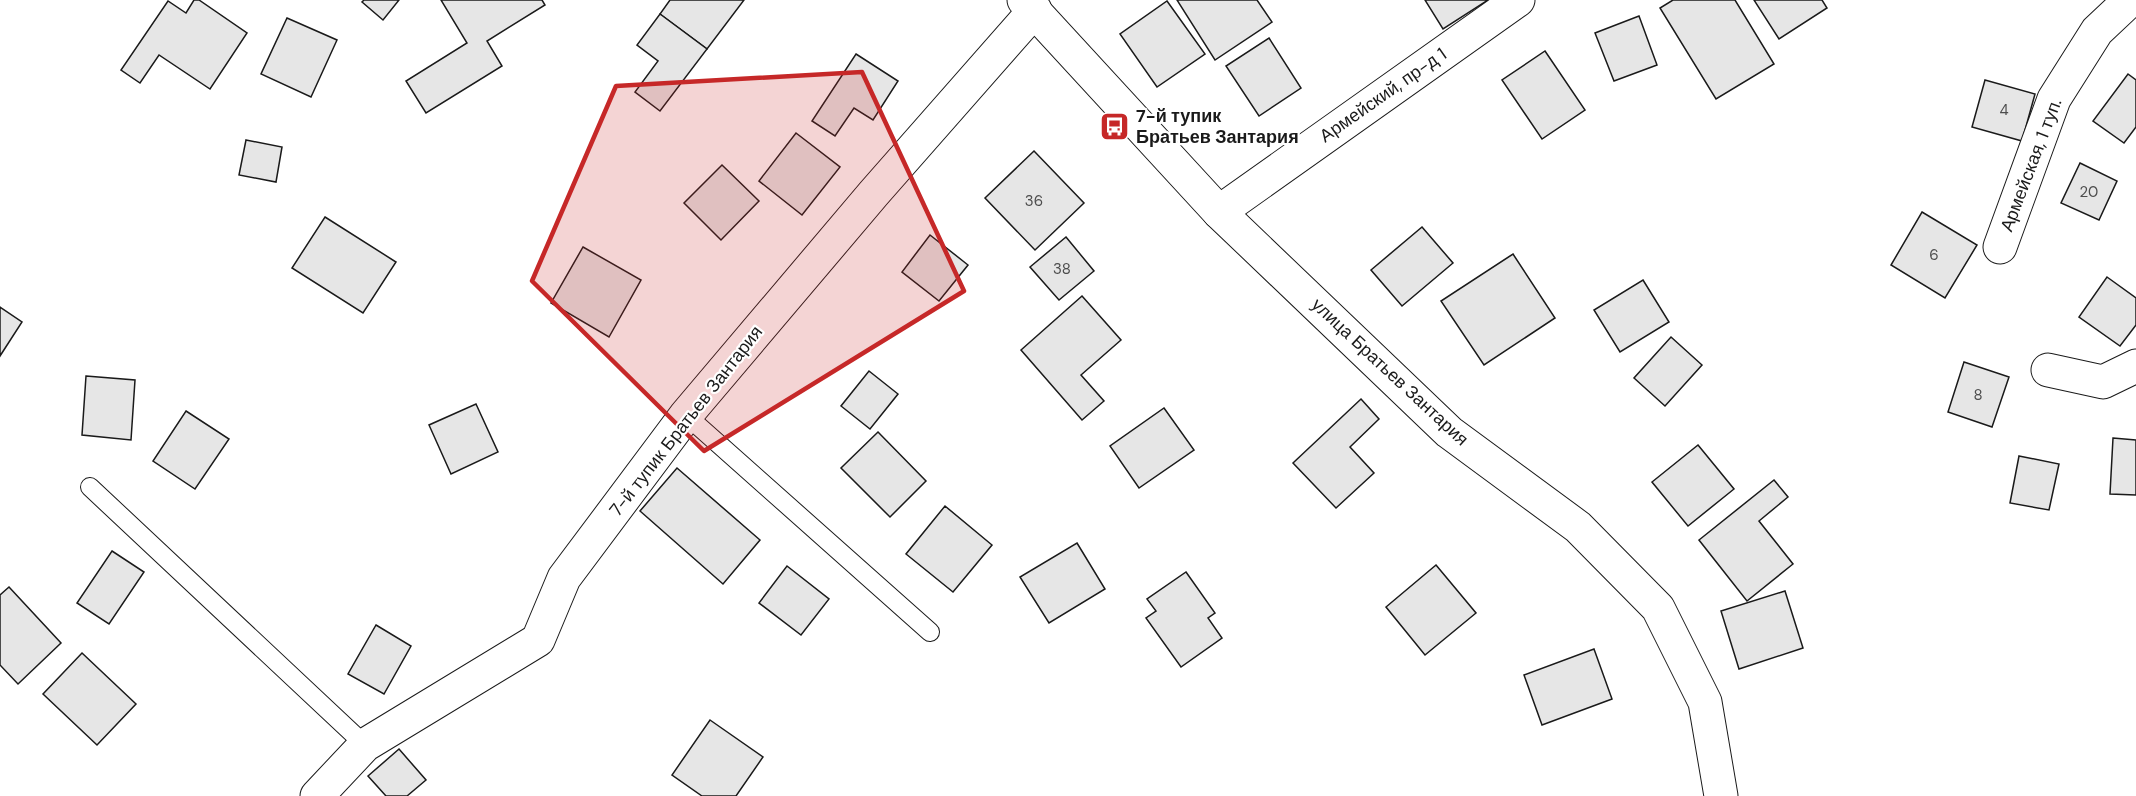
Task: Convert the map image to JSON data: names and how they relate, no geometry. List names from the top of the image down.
{
  "streets": {
    "street": [
      "Армейский, пр-д 1",
      "Армейская, 1 туп.",
      "улица Братьев Зантария",
      "7-й тупик Братьев Зантария"
    ]
  },
  "crossings": [
    ["Армейский, пр-д 1", "улица Братьев Зантария"],
    ["улица Братьев Зантария", "7-й тупик Братьев Зантария"]
  ],
  "places": {
    "bus stop": ["7-й тупик Братьев Зантария"]
  },
  "house_numbers": [
    "4",
    "20",
    "36",
    "6",
    "38",
    "8"
  ]
}
